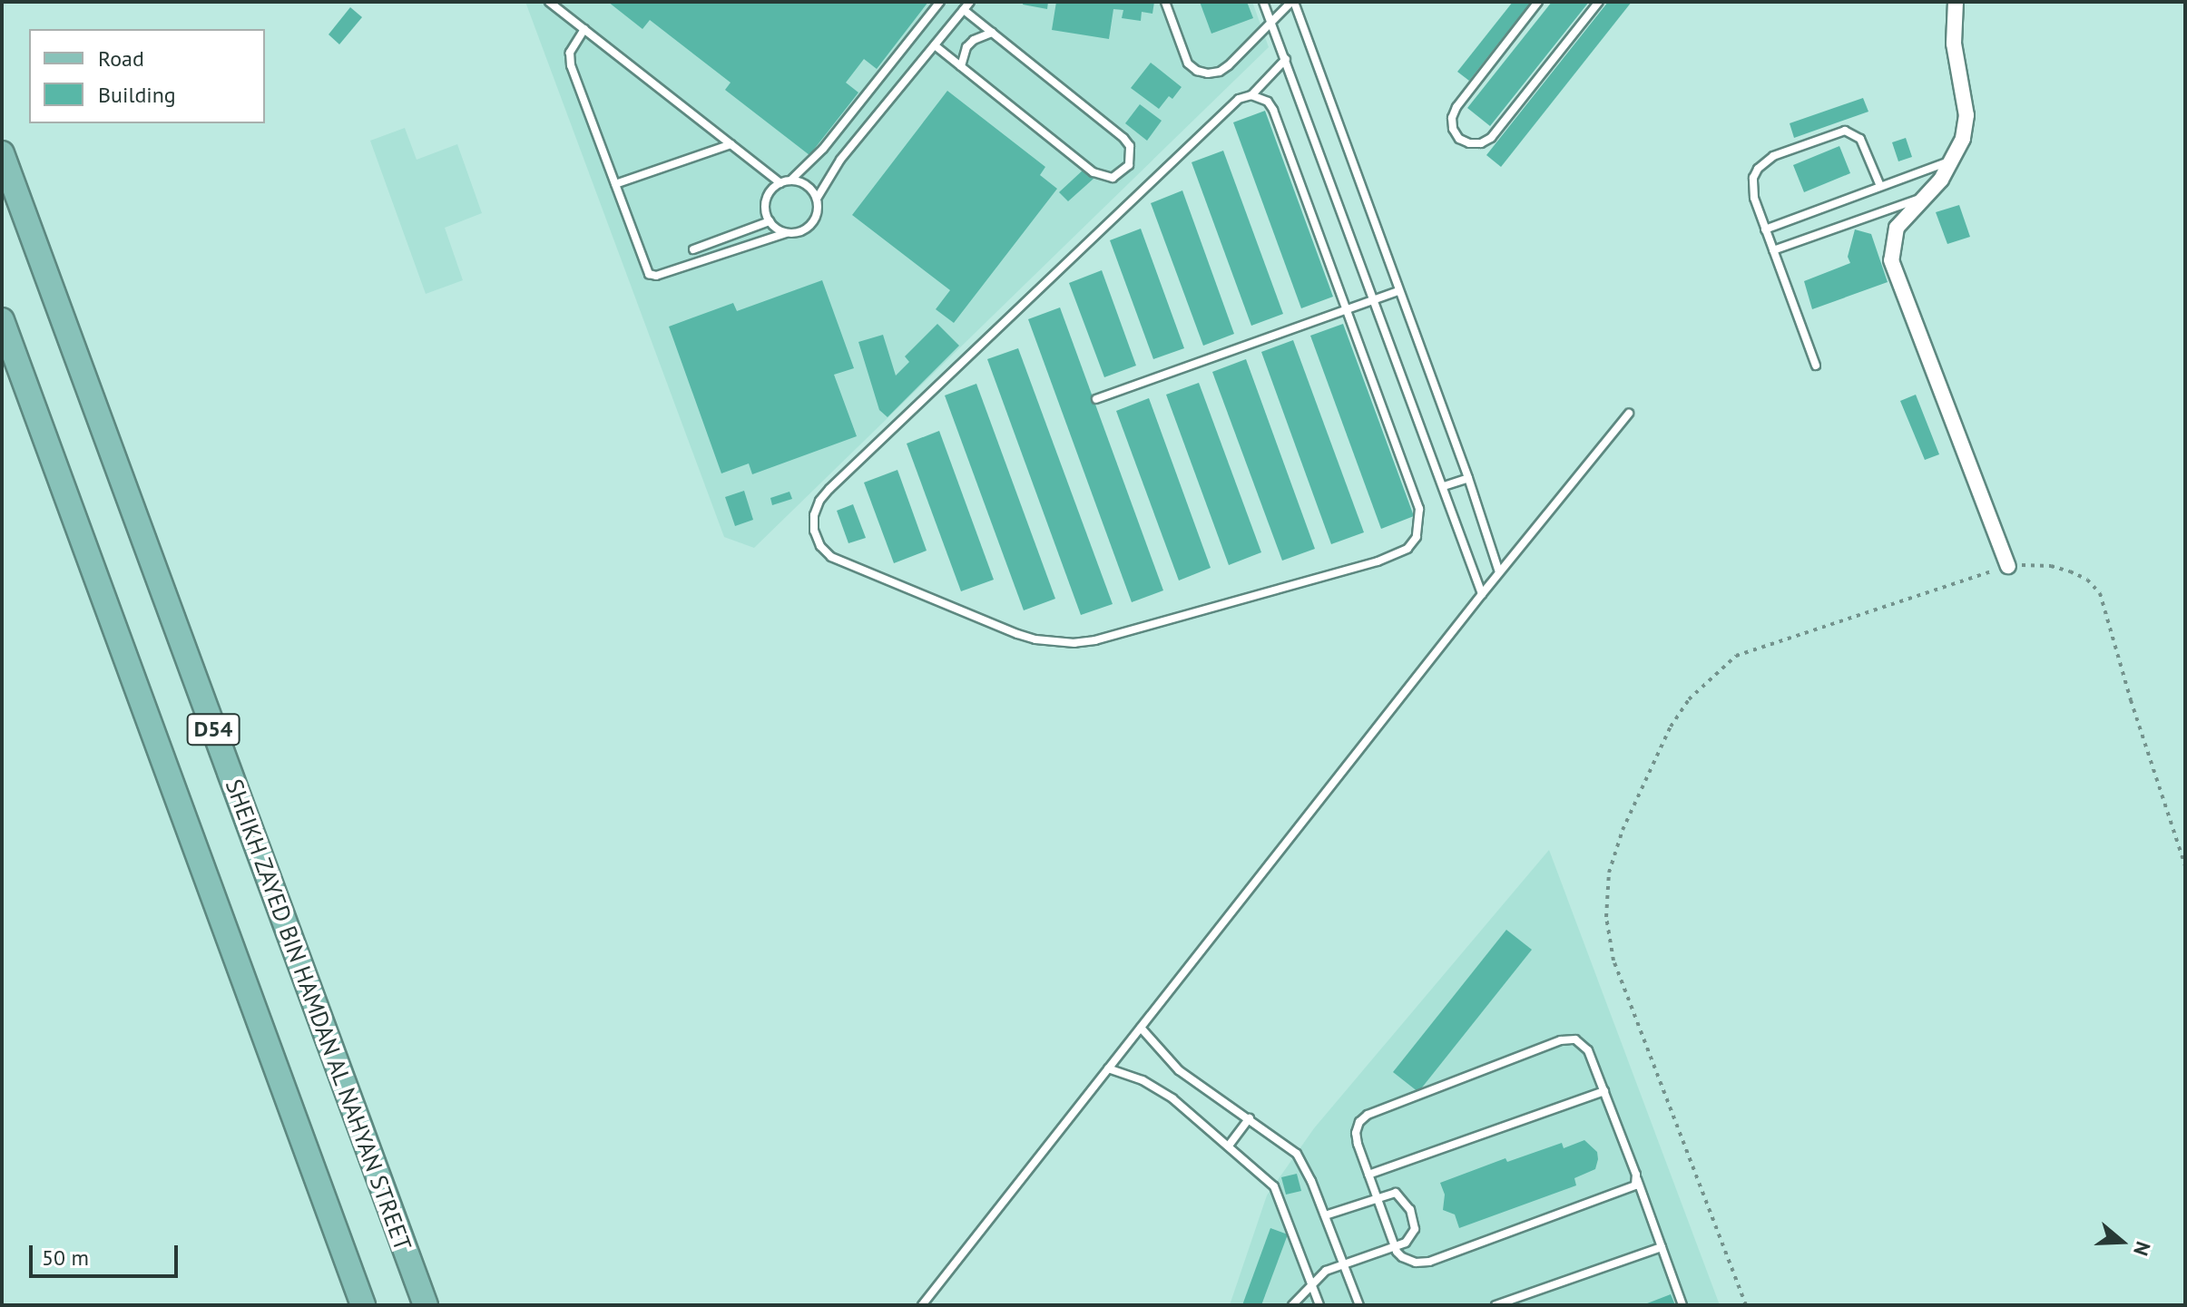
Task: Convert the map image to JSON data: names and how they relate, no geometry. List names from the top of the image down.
{
  "streets": {
    "main road": ["D54", "SHEIKH ZAYED BIN HAMDAN AL NAHYAN STREET"]
  },
  "legend": ["Road", "Building"],
  "scale_bar": "50 m",
  "north": "right"
}
